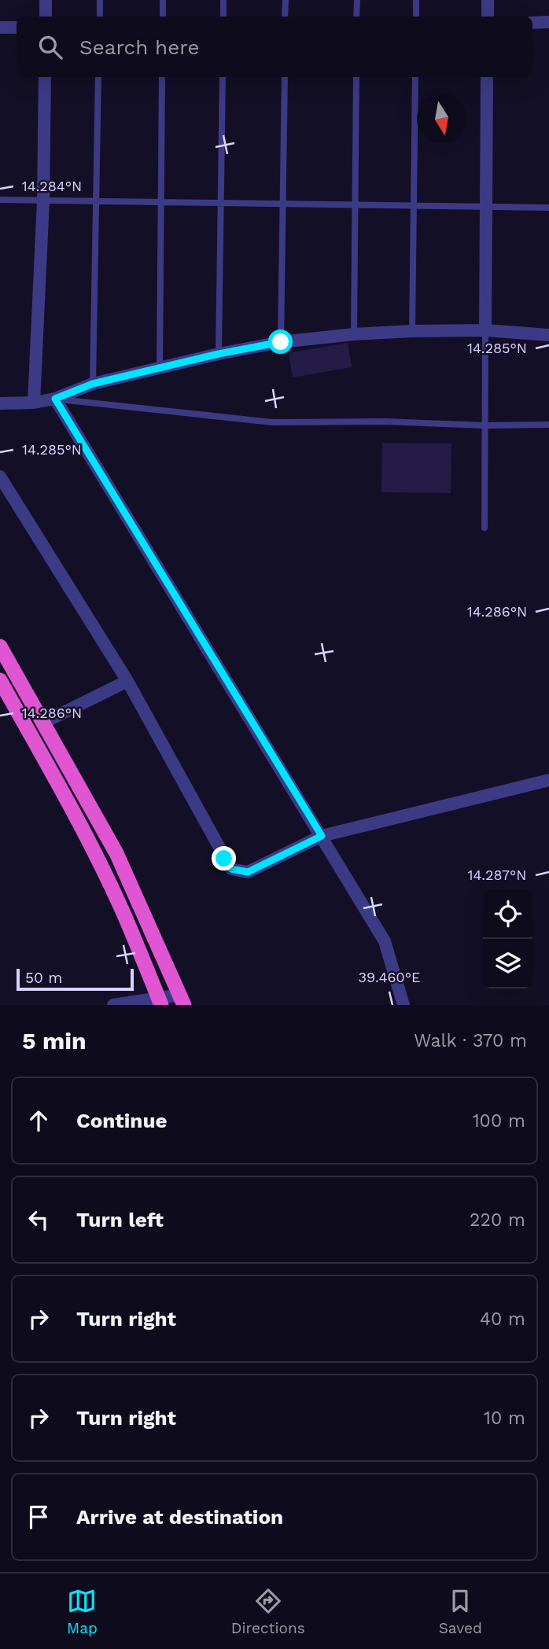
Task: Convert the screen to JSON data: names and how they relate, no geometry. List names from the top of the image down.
{
  "scale_bar": "50 m",
  "north": "bottom",
  "page": {
    "search": "Search here",
    "scale": "50 m",
    "heading": ["5 min", "Walk · 370 m"],
    "list": [
      ["Continue", "100 m"],
      ["Turn left", "220 m"],
      ["Turn right", "40 m"],
      ["Turn right", "10 m"],
      "Arrive at destination"
    ],
    "nav": ["Map", "Directions", "Saved"]
  },
  "coordinates": [
    "14.284°N",
    "14.285°N",
    "14.286°N",
    "14.287°N",
    "39.460°E"
  ]
}
